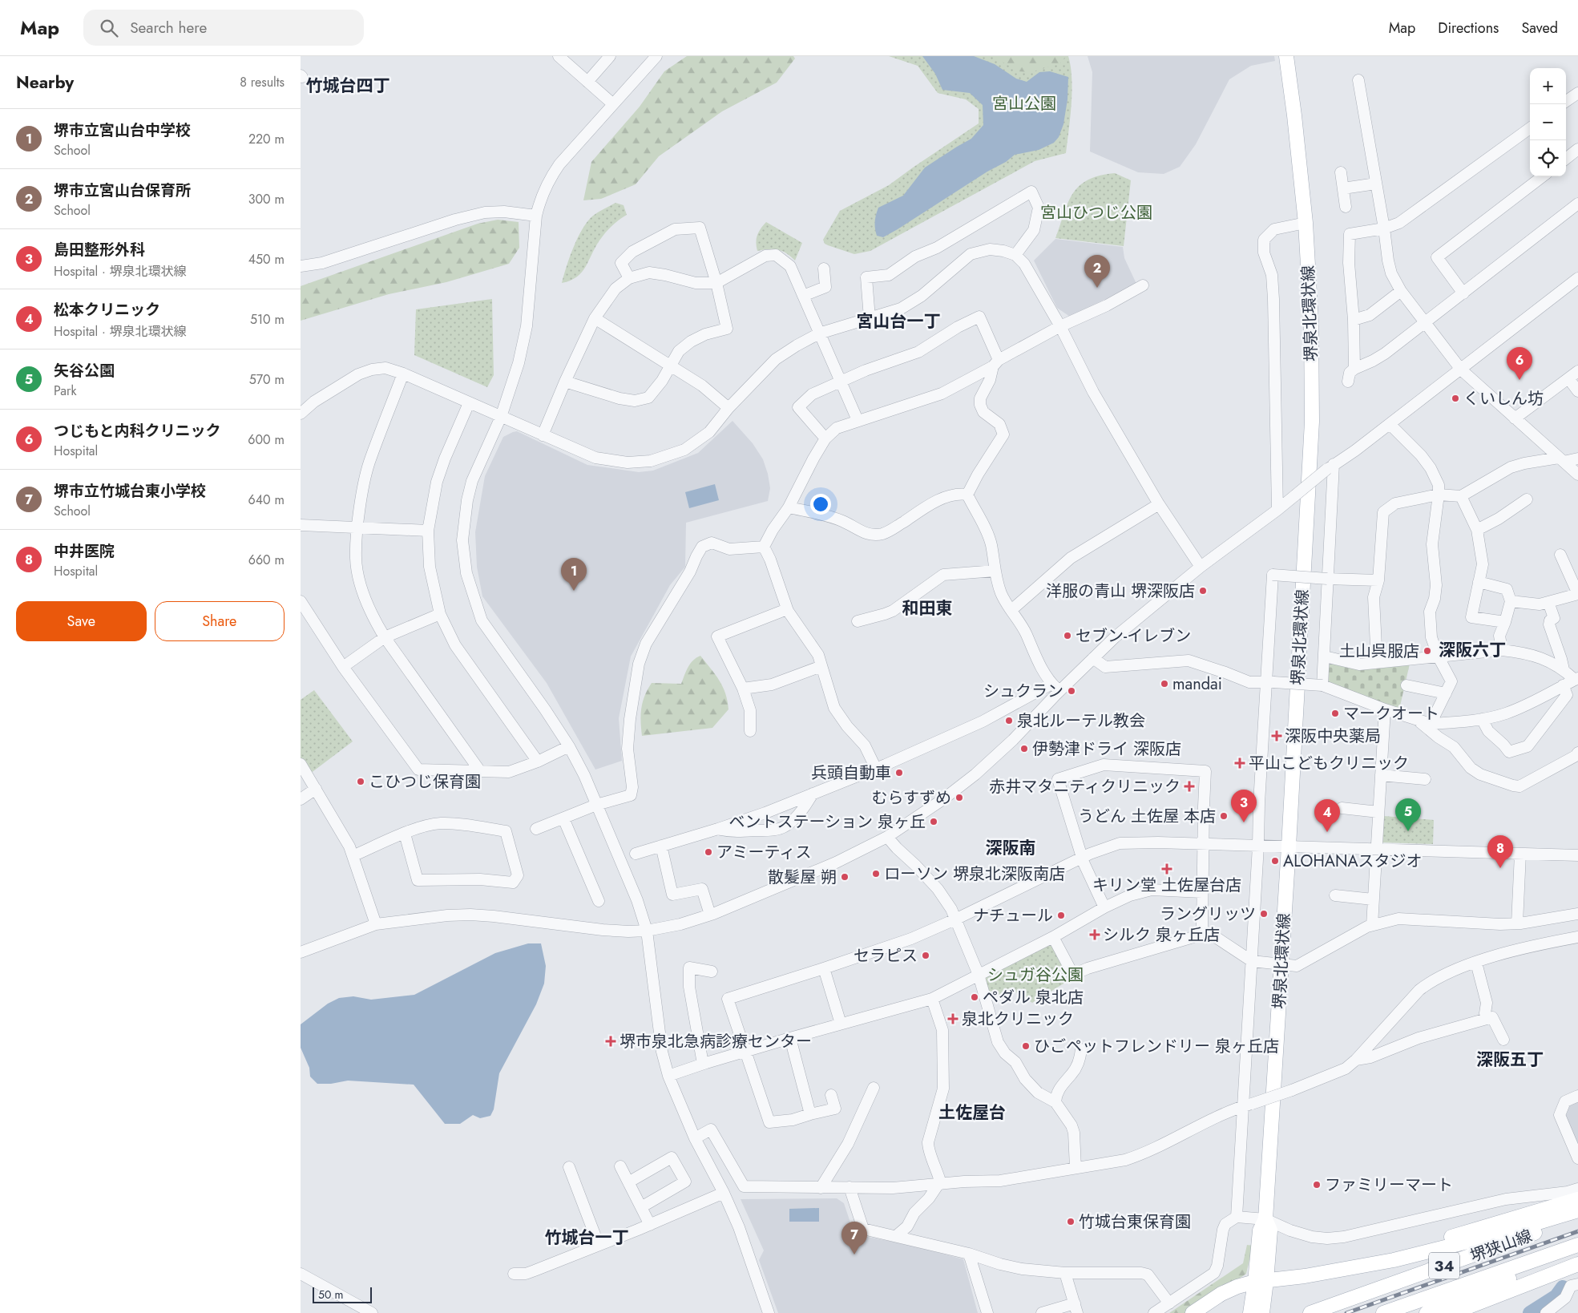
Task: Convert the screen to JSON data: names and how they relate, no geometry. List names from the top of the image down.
{
  "streets": {
    "main road": ["堺泉北環状線", "堺狭山線", "34"]
  },
  "districts": [
    "竹城台四丁",
    "宮山台一丁",
    "和田東",
    "深阪六丁",
    "深阪南",
    "深阪五丁",
    "土佐屋台",
    "竹城台一丁"
  ],
  "parks": ["宮山公園", "宮山ひつじ公園", "シュガ谷公園"],
  "places": {
    "other": [
      "くいしん坊",
      "洋服の青山 堺深阪店",
      "セブン-イレブン",
      "土山呉服店",
      "mandai",
      "シュクラン",
      "マークオート",
      "泉北ルーテル教会",
      "伊勢津ドライ 深阪店",
      "兵頭自動車",
      "こひつじ保育園",
      "むらすずめ",
      "うどん 土佐屋 本店",
      "ベントステーション 泉ヶ丘",
      "アミーティス",
      "ALOHANAスタジオ",
      "ローソン 堺泉北深阪南店",
      "散髪屋 朔",
      "ラングリッツ",
      "ナチュール",
      "セラピス",
      "ペダル 泉北店",
      "ひごペットフレンドリー 泉ヶ丘店",
      "ファミリーマート",
      "竹城台東保育園"
    ],
    "health": [
      "深阪中央薬局",
      "平山こどもクリニック",
      "赤井マタニティクリニック",
      "キリン堂 土佐屋台店",
      "シルク 泉ヶ丘店",
      "泉北クリニック",
      "堺市泉北急病診療センター"
    ]
  },
  "scale_bar": "50 m",
  "page": {
    "header": "Map",
    "search": "Search here",
    "nav": ["Map", "Directions", "Saved"],
    "heading": ["Nearby", "8 results"],
    "map_buttons": ["+", "−"],
    "list": [
      {
        "mark": "1",
        "name": "堺市立宮山台中学校",
        "note": "School",
        "value": "220 m"
      },
      {
        "mark": "2",
        "name": "堺市立宮山台保育所",
        "note": "School",
        "value": "300 m"
      },
      {
        "mark": "3",
        "name": "島田整形外科",
        "note": "Hospital · 堺泉北環状線",
        "value": "450 m"
      },
      {
        "mark": "4",
        "name": "松本クリニック",
        "note": "Hospital · 堺泉北環状線",
        "value": "510 m"
      },
      {
        "mark": "5",
        "name": "矢谷公園",
        "note": "Park",
        "value": "570 m"
      },
      {
        "mark": "6",
        "name": "つじもと内科クリニック",
        "note": "Hospital",
        "value": "600 m"
      },
      {
        "mark": "7",
        "name": "堺市立竹城台東小学校",
        "note": "School",
        "value": "640 m"
      },
      {
        "mark": "8",
        "name": "中井医院",
        "note": "Hospital",
        "value": "660 m"
      }
    ],
    "pins": [
      "2",
      "6",
      "1",
      "3",
      "5",
      "4",
      "8",
      "7"
    ],
    "buttons": ["Save", "Share"],
    "scale": "50 m"
  }
}
